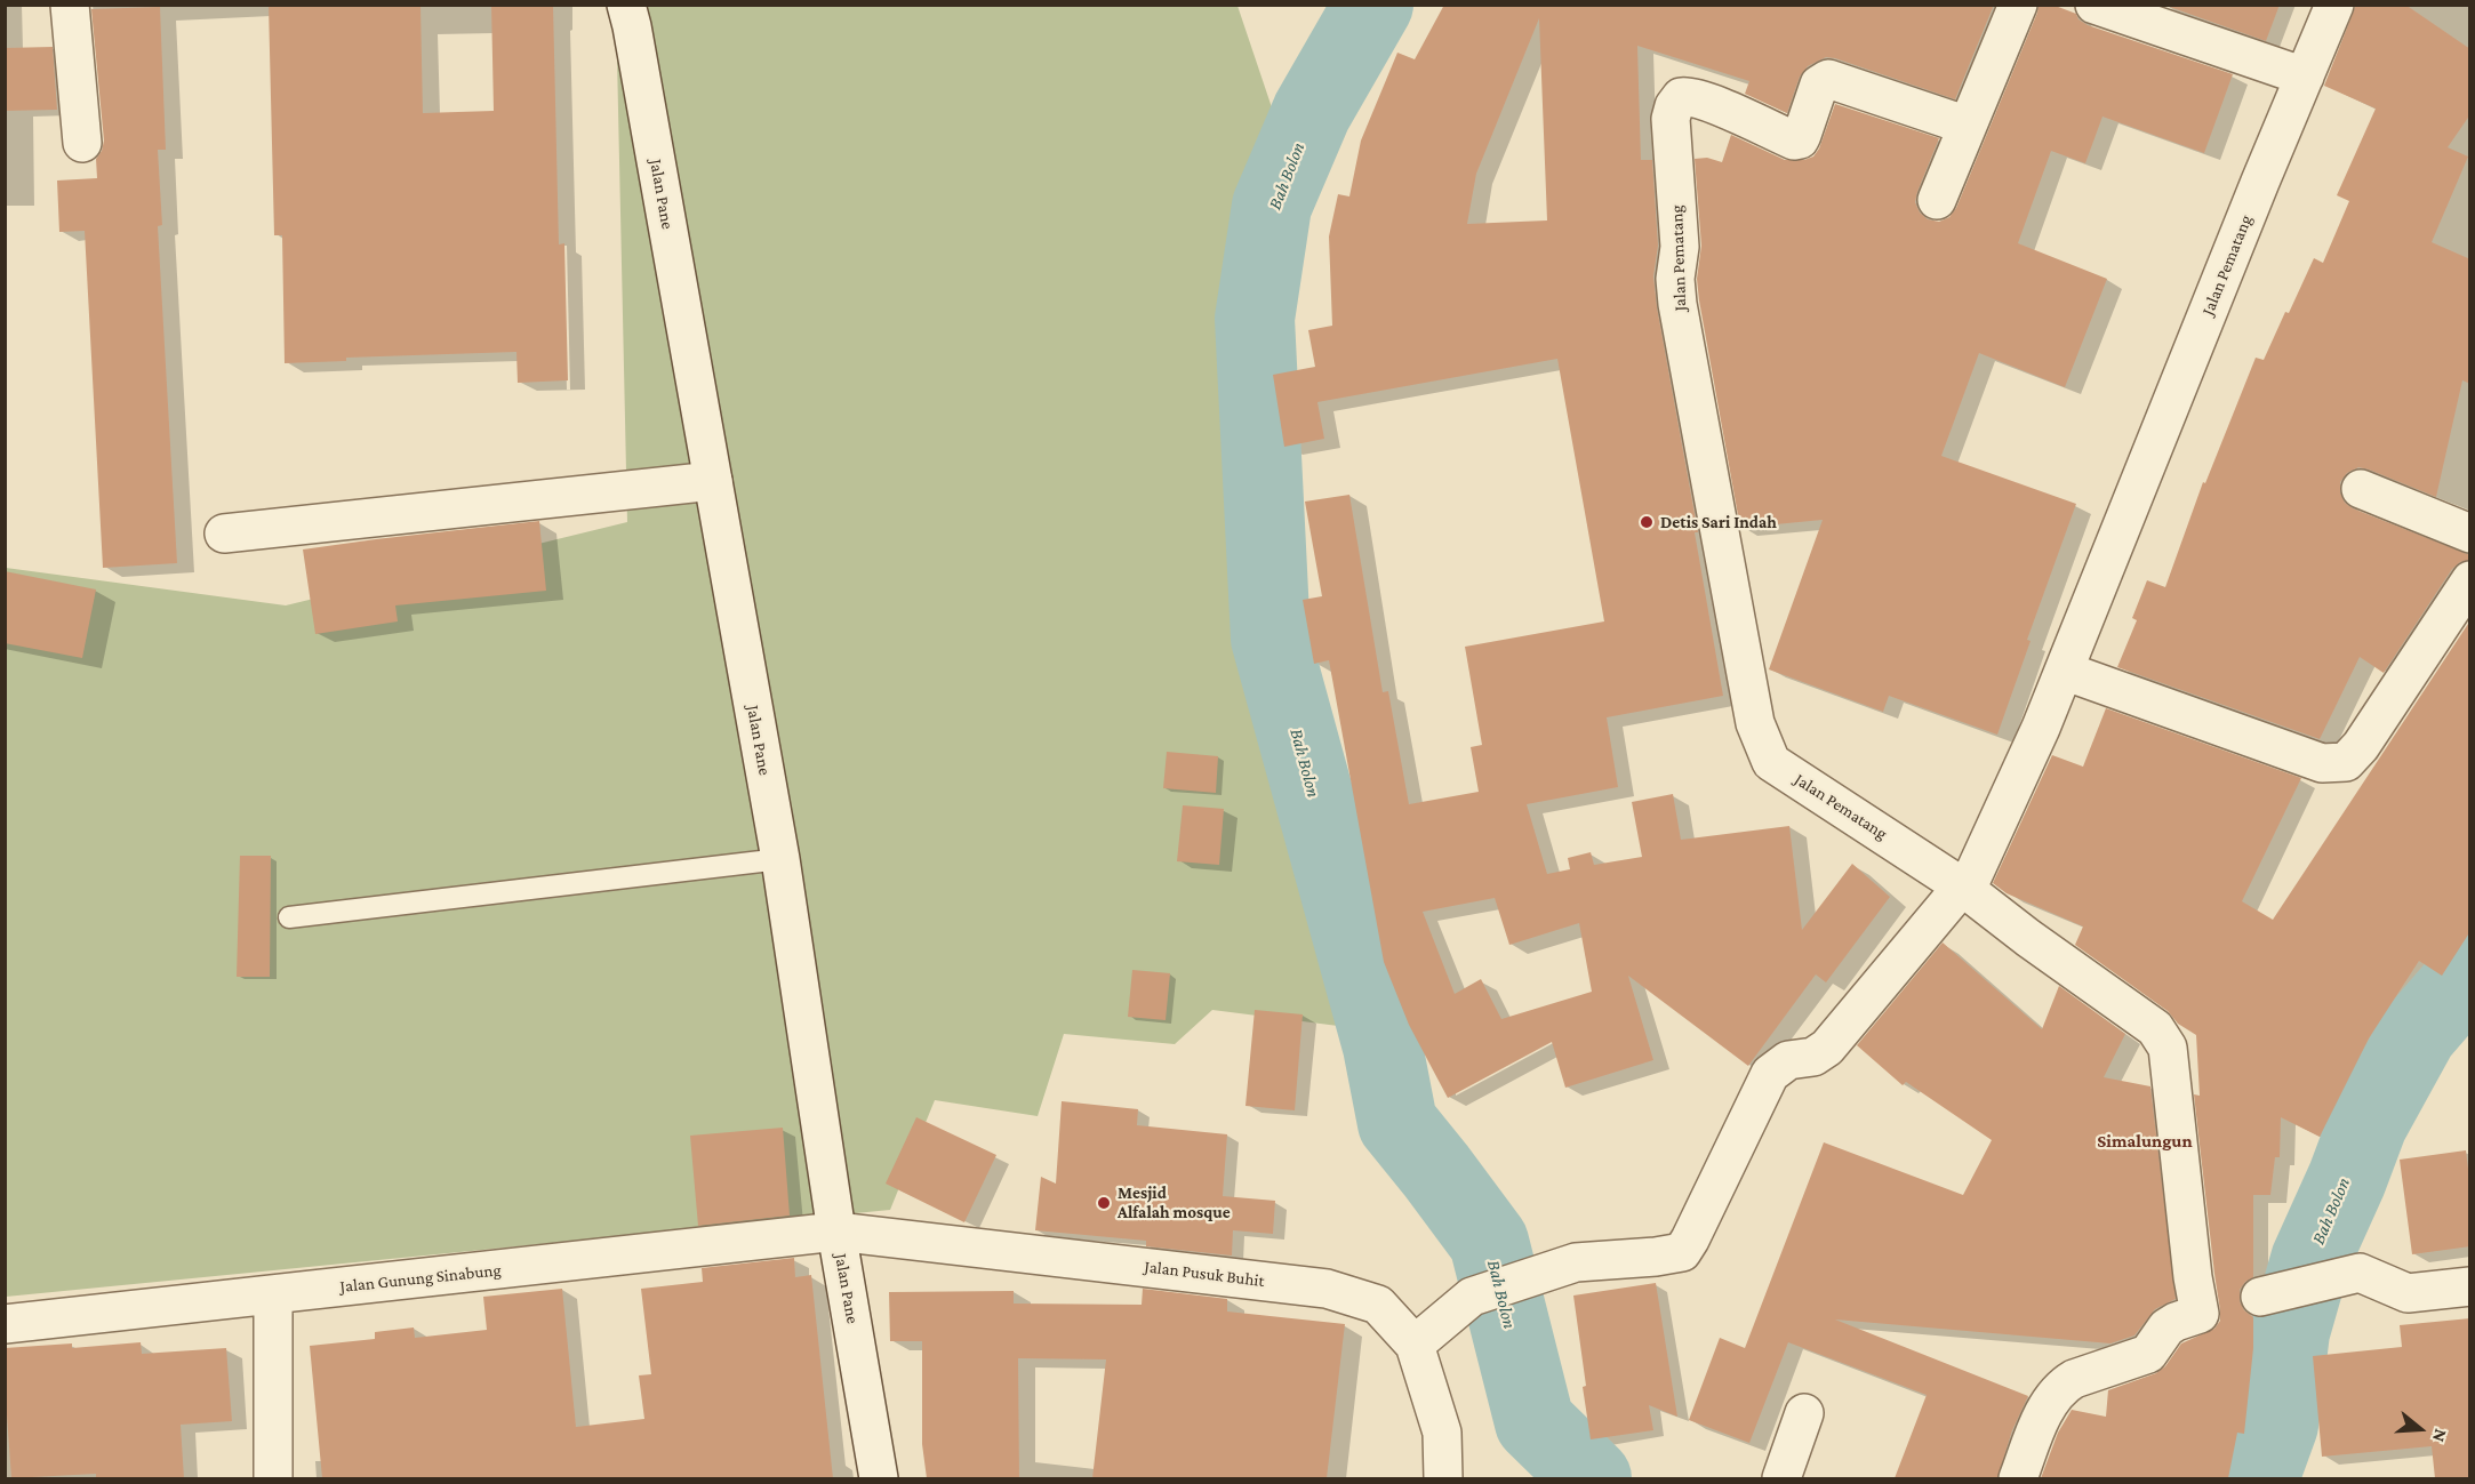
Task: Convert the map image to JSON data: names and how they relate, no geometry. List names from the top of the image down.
{
  "streets": {
    "street": [
      "Jalan Pane",
      "Jalan Pematang",
      "Jalan Pusuk Buhit",
      "Jalan Gunung Sinabung"
    ]
  },
  "crossings": [
    ["Jalan Pane", "Jalan Pusuk Buhit"],
    ["Jalan Pane", "Jalan Gunung Sinabung"],
    ["Jalan Pusuk Buhit", "Jalan Gunung Sinabung"]
  ],
  "districts": ["Simalungun"],
  "water": ["Bah Bolon"],
  "places": ["Detis Sari Indah", "Mesjid Alfalah mosque"],
  "north": "right"
}
